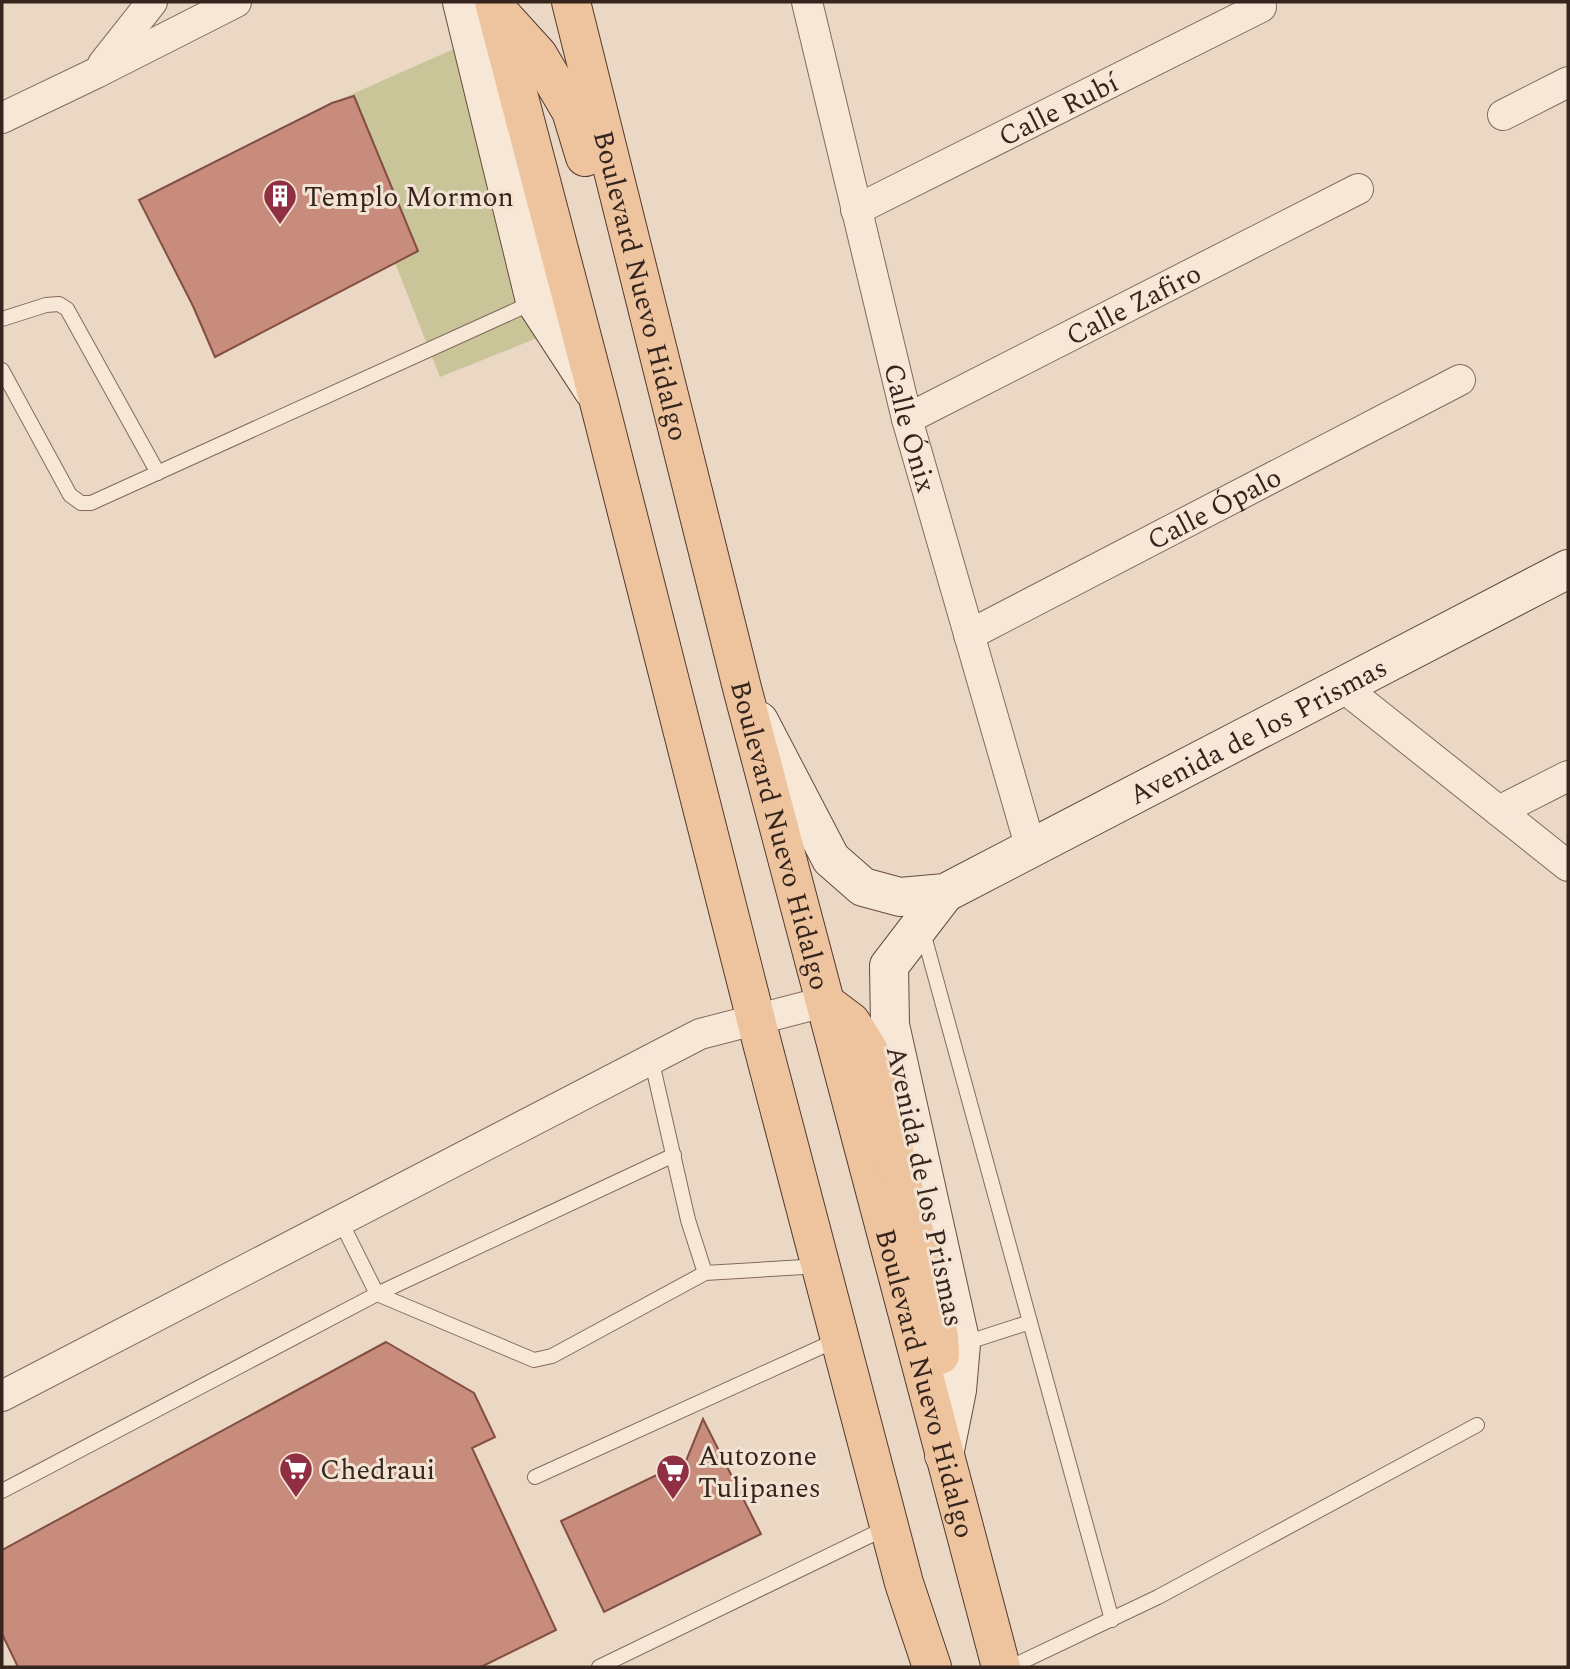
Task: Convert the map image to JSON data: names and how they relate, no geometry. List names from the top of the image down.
{
  "streets": {
    "main road": ["Boulevard Nuevo Hidalgo"],
    "street": [
      "Calle Rubí",
      "Calle Zafiro",
      "Calle Ónix",
      "Calle Ópalo",
      "Avenida de los Prismas"
    ]
  },
  "crossings": [
    ["Calle Rubí", "Calle Ónix"],
    ["Boulevard Nuevo Hidalgo", "Avenida de los Prismas"],
    ["Calle Zafiro", "Calle Ónix"],
    ["Calle Ónix", "Calle Ópalo"],
    ["Calle Ónix", "Avenida de los Prismas"]
  ],
  "places": {
    "building": ["Templo Mormon"],
    "supermarket": ["Chedraui", "Autozone Tulipanes"]
  }
}
